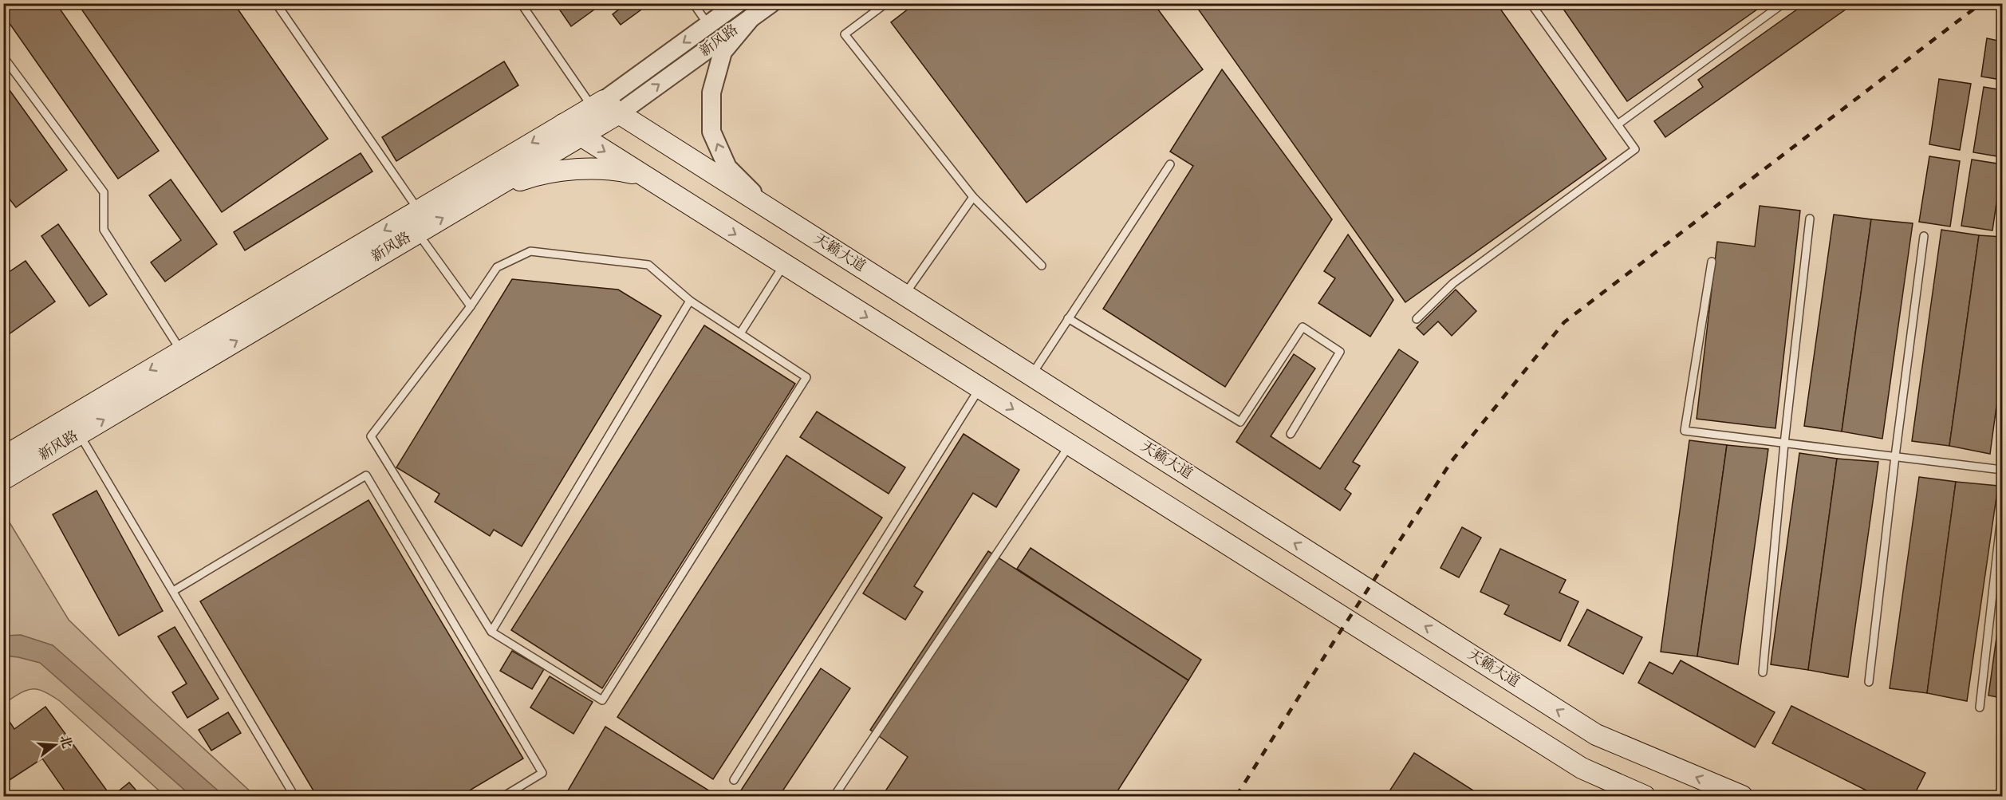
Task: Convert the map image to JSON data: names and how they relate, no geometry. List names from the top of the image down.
{
  "streets": {
    "main road": ["新风路", "天籁大道"]
  },
  "crossings": [
    ["新风路", "天籁大道"]
  ],
  "north": "right"
}
